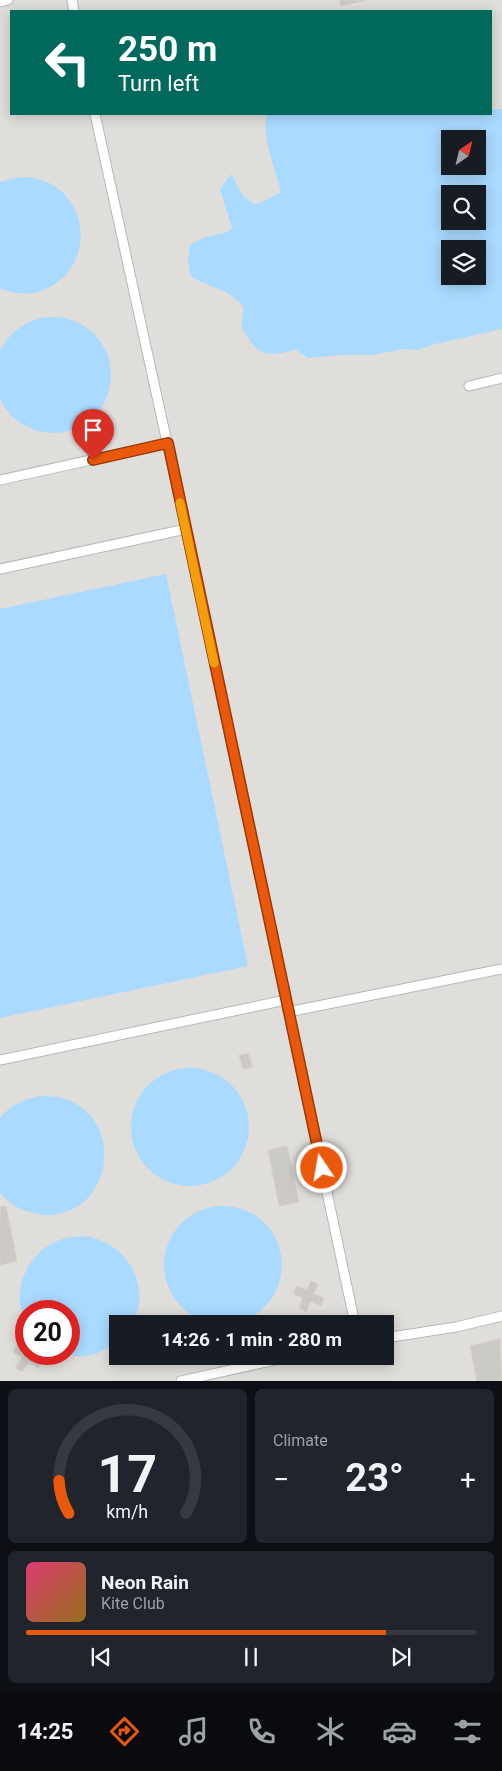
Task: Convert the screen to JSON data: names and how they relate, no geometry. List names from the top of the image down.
{
  "north": "top right",
  "page": {
    "turn": ["250 m", "Turn left"],
    "limit": "20",
    "trip": "14:26 · 1 min · 280 m",
    "tile": "Climate",
    "heat": ["−", "23°", "+"],
    "song": ["Neon Rain", "Kite Club"],
    "tabs": "14:25",
    "gauge": ["17", "km/h"]
  }
}
